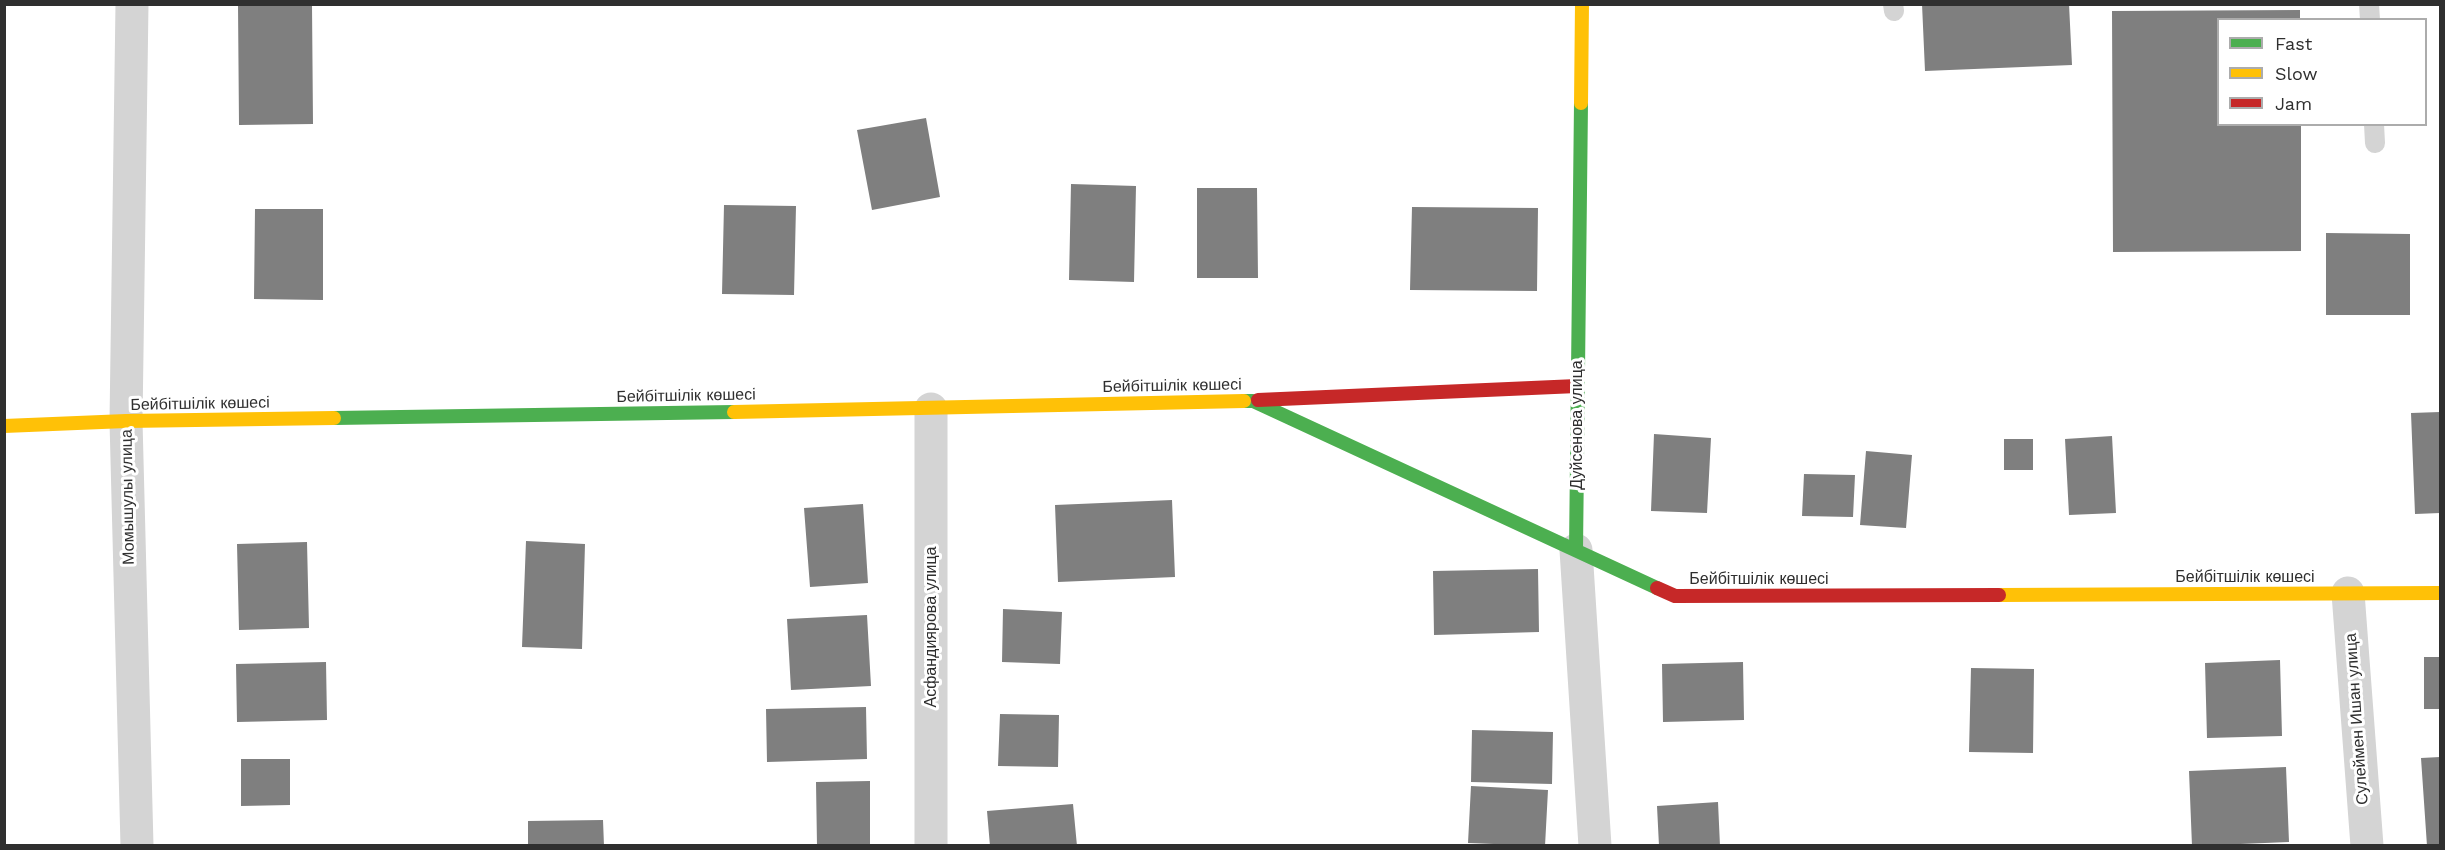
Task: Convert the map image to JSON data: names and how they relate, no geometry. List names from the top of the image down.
{
  "streets": {
    "street": [
      "Бейбітшілік көшесі",
      "Дуйсенова улица",
      "Момышулы улица",
      "Асфандиярова улица",
      "Сулеймен Ишан улица"
    ]
  },
  "crossings": [
    ["Бейбітшілік көшесі", "Дуйсенова улица"],
    ["Бейбітшілік көшесі", "Момышулы улица"],
    ["Бейбітшілік көшесі", "Асфандиярова улица"],
    ["Бейбітшілік көшесі", "Сулеймен Ишан улица"]
  ],
  "legend": ["Fast", "Slow", "Jam"]
}
